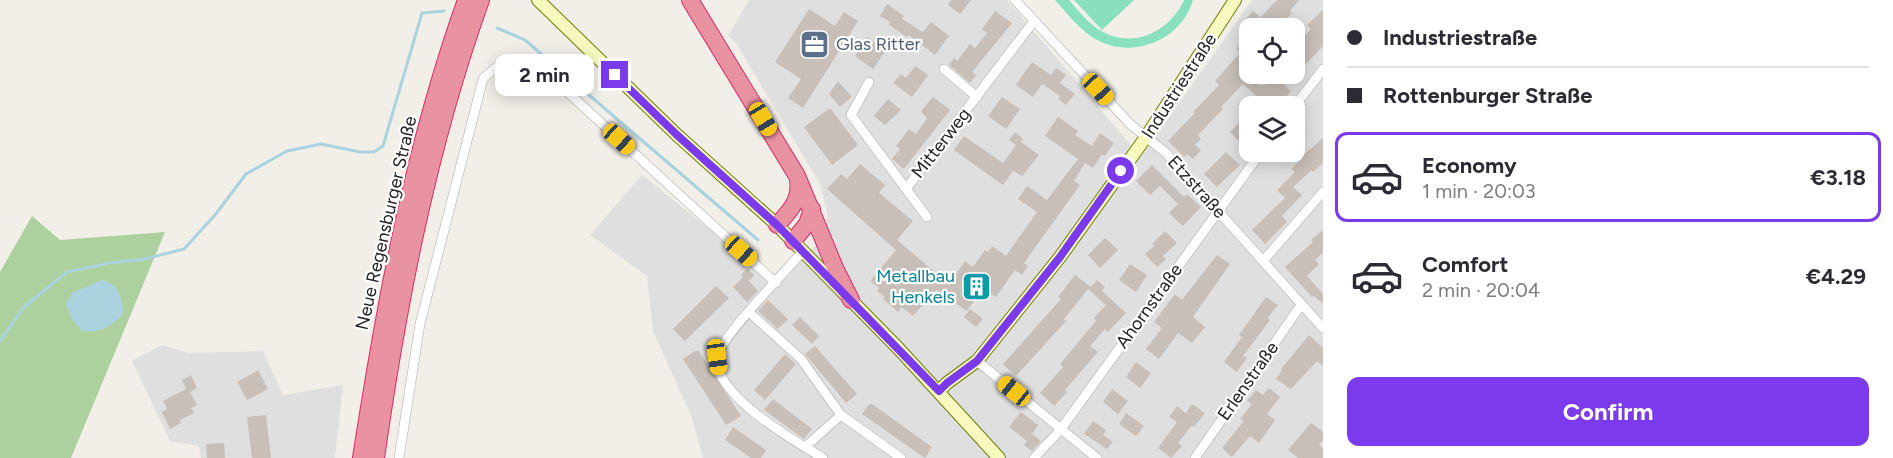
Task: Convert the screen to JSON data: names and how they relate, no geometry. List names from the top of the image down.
{
  "streets": {
    "highway": ["Neue Regensburger Straße"],
    "street": [
      "Industriestraße",
      "Mitterweg",
      "Etzstraße",
      "Ahornstraße",
      "Erlenstraße"
    ]
  },
  "crossings": [
    ["Industriestraße", "Etzstraße"],
    ["Mitterweg", "Etzstraße"],
    ["Etzstraße", "Ahornstraße"],
    ["Etzstraße", "Erlenstraße"]
  ],
  "places": {
    "office": ["Glas Ritter"],
    "building": ["Metallbau Henkels"]
  },
  "page": {
    "banner": ["Industriestraße", "Rottenburger Straße"],
    "bubble": "2 min",
    "list": [
      {
        "name": "Economy",
        "note": "1 min · 20:03",
        "value": "€3.18"
      },
      {
        "name": "Comfort",
        "note": "2 min · 20:04",
        "value": "€4.29"
      }
    ],
    "buttons": "Confirm"
  }
}
